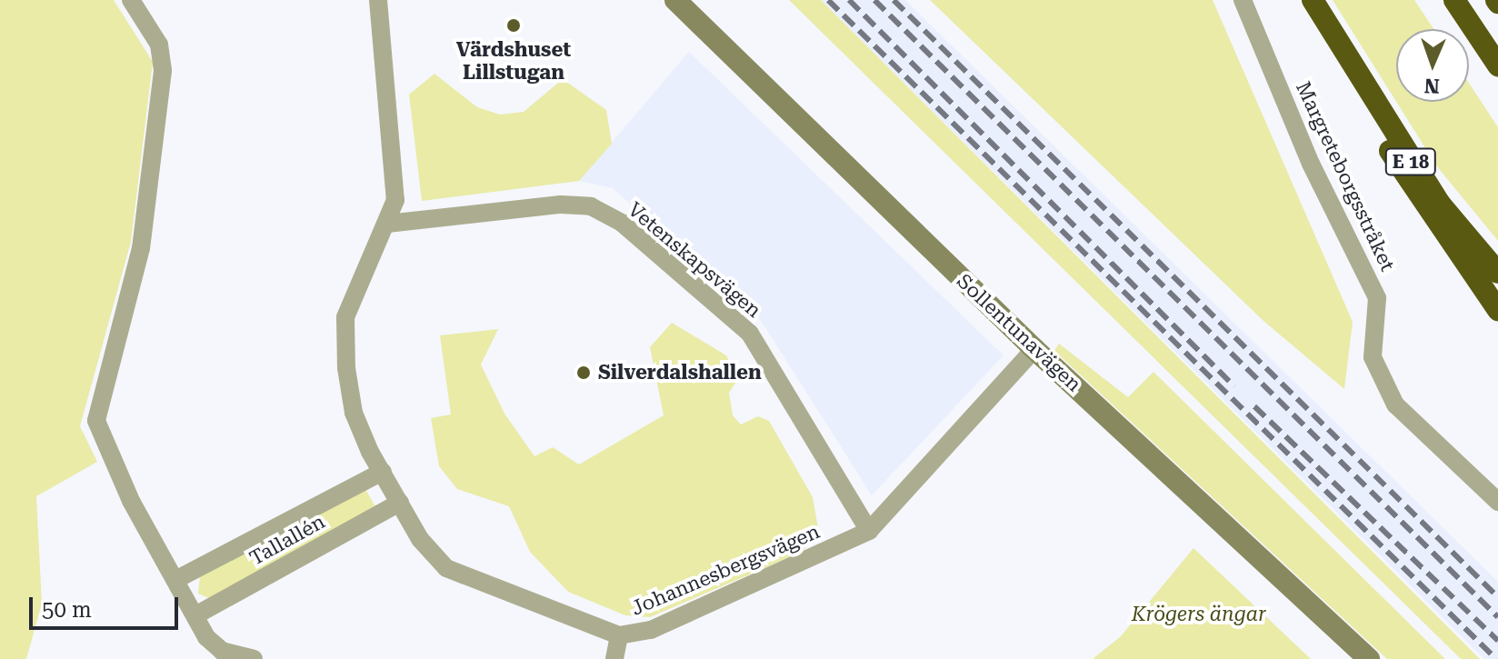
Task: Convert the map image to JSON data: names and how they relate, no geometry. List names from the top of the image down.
{
  "streets": {
    "highway": ["E 18"],
    "street": [
      "Margreteborgsstråket",
      "Vetenskapsvägen",
      "Sollentunavägen",
      "Tallallén",
      "Johannesbergsvägen"
    ]
  },
  "crossings": [
    ["Vetenskapsvägen", "Johannesbergsvägen"],
    ["Sollentunavägen", "Johannesbergsvägen"],
    ["Tallallén", "Johannesbergsvägen"]
  ],
  "parks": ["Krögers ängar"],
  "places": ["Värdshuset Lillstugan", "Silverdalshallen"],
  "scale_bar": "50 m",
  "north": "bottom"
}
